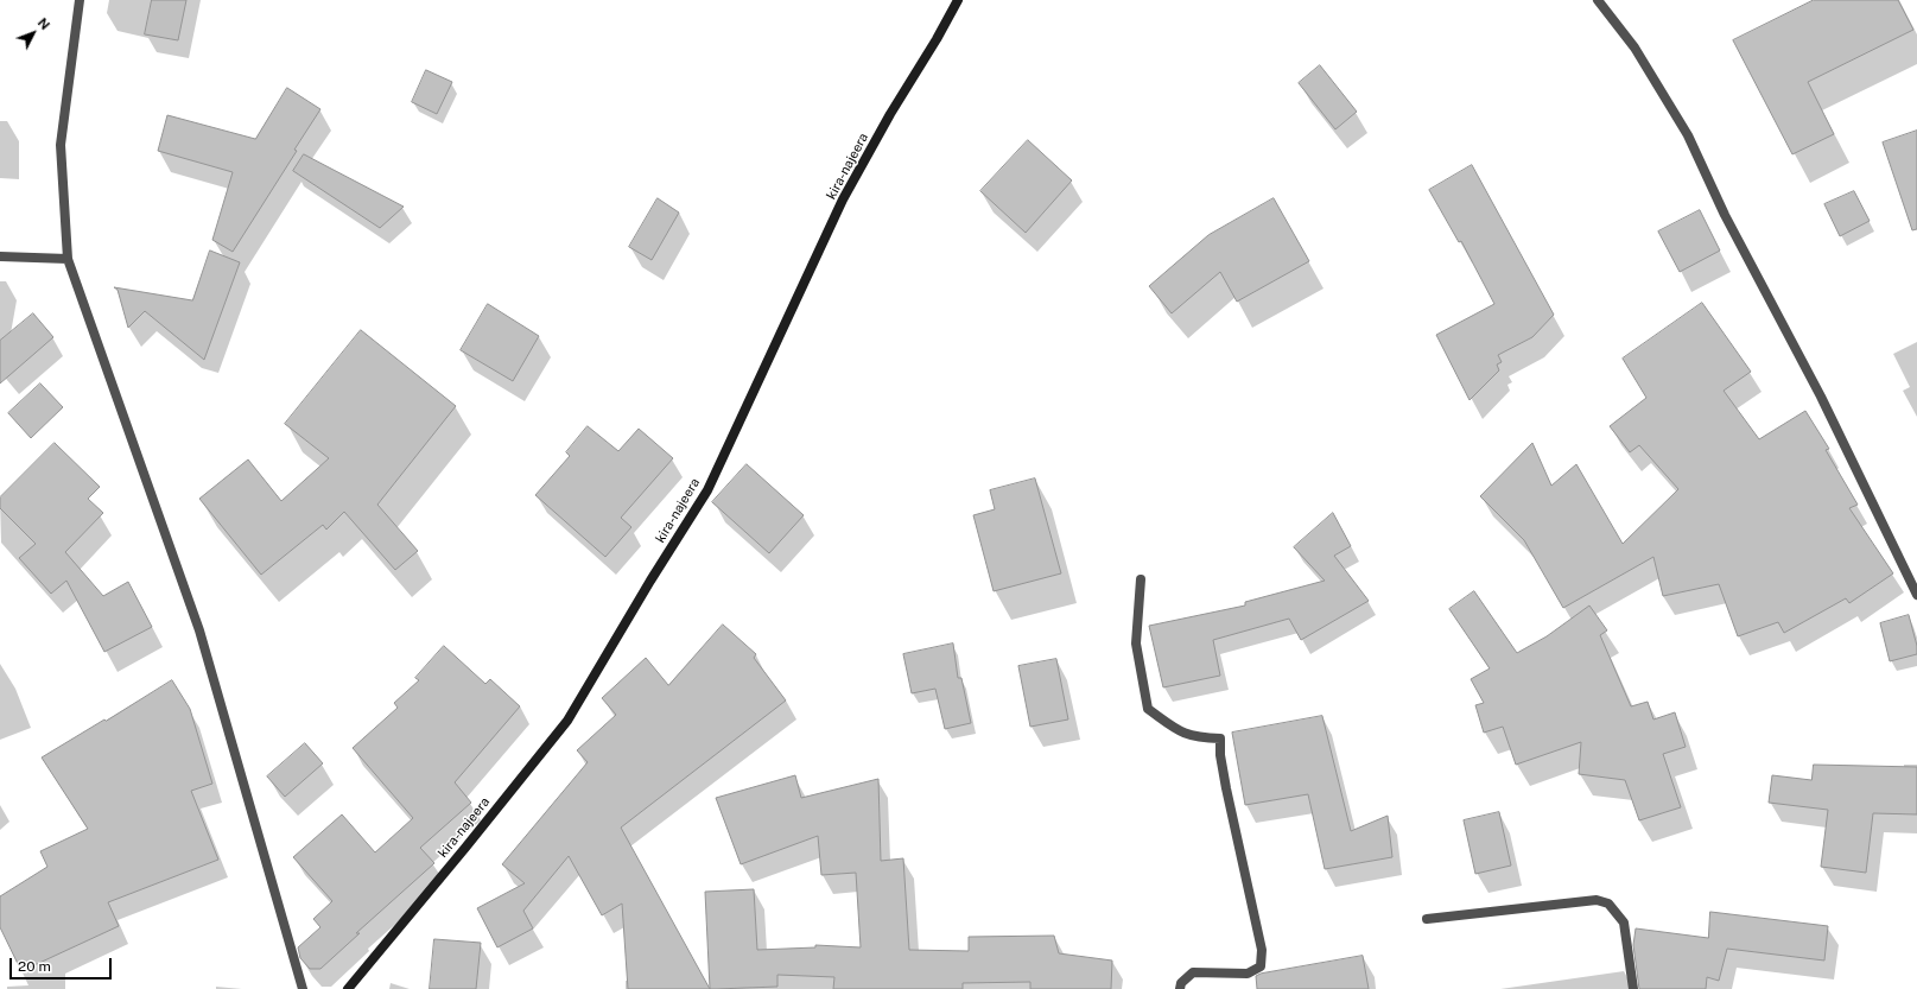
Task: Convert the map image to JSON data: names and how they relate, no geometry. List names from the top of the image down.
{
  "streets": {
    "street": ["kira-najeera"]
  },
  "scale_bar": "20 m",
  "north": "top right"
}
